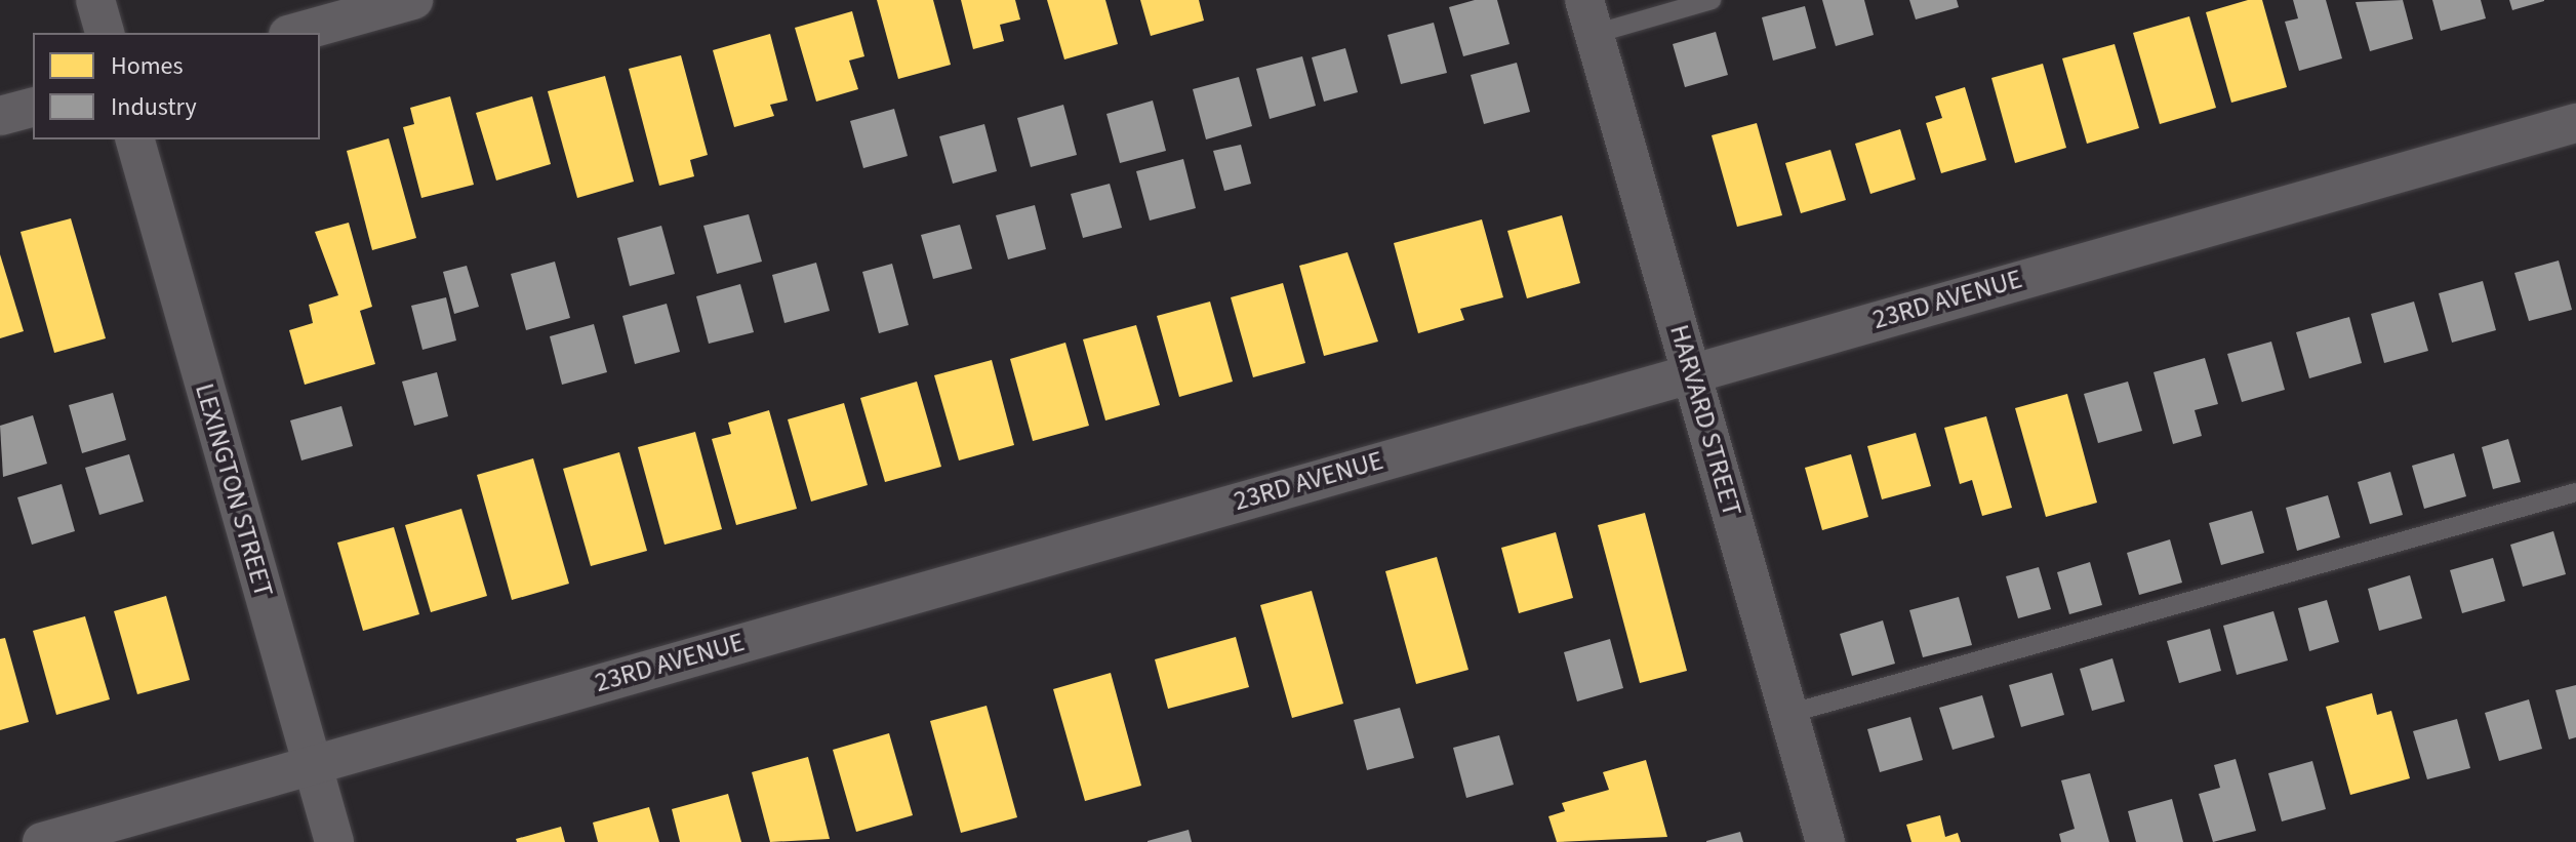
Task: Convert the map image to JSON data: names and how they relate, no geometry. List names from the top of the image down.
{
  "streets": {
    "street": ["23RD AVENUE", "HARVARD STREET", "LEXINGTON STREET"]
  },
  "crossings": [
    ["23RD AVENUE", "HARVARD STREET"],
    ["23RD AVENUE", "LEXINGTON STREET"]
  ],
  "legend": ["Homes", "Industry"]
}
